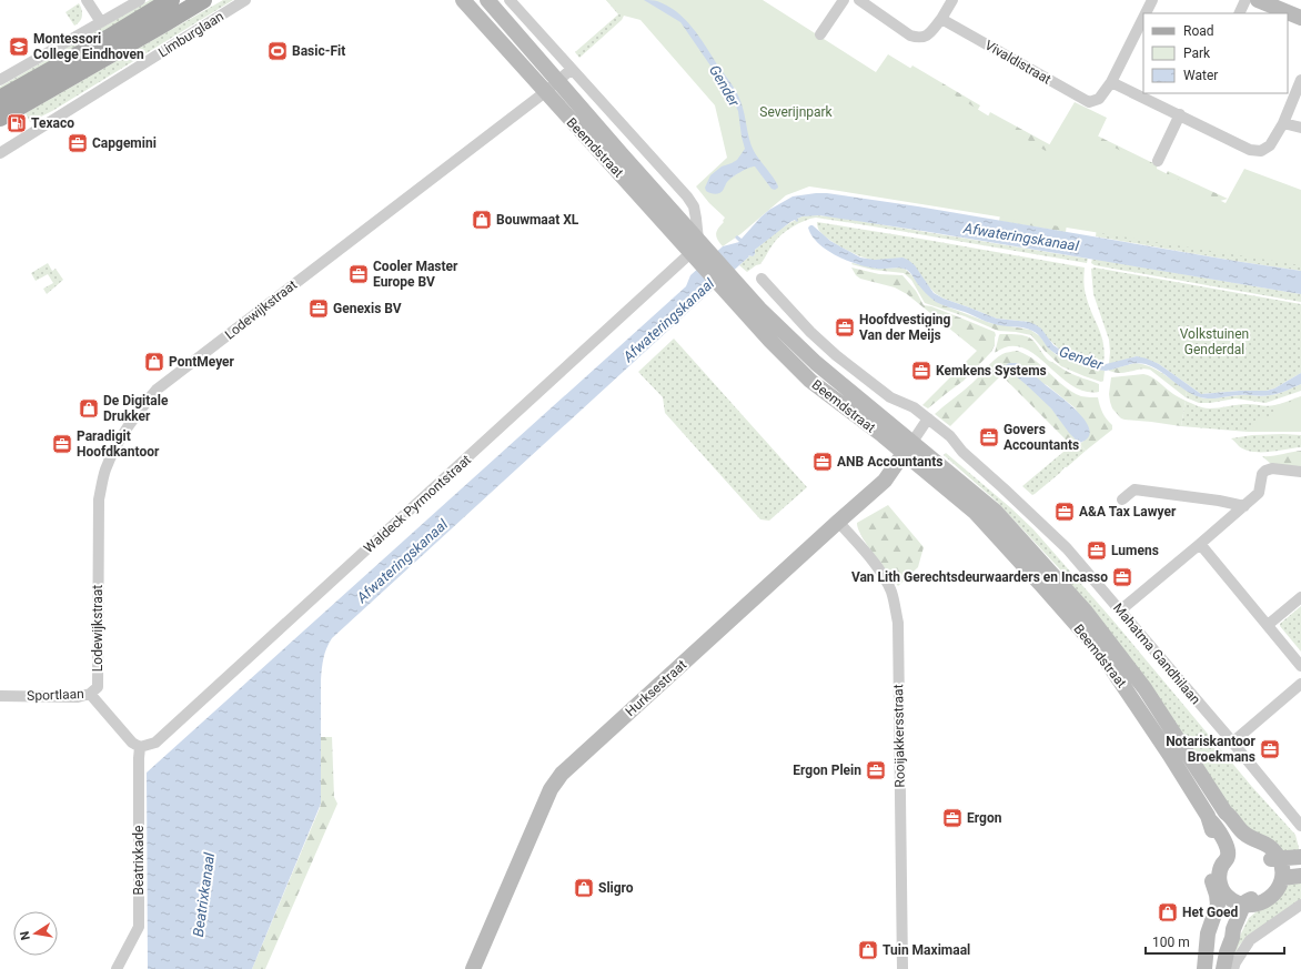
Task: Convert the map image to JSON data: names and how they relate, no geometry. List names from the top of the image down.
{
  "streets": {
    "main road": ["Limburglaan", "Beemdstraat", "Hurksestraat"],
    "street": [
      "Vivaldistraat",
      "Lodewijkstraat",
      "Waldeck Pyrmontstraat",
      "Mahatma Gandhilaan",
      "Sportlaan",
      "Rooijakkersstraat",
      "Beatrixkade"
    ]
  },
  "crossings": [
    ["Beemdstraat", "Lodewijkstraat"],
    ["Beemdstraat", "Waldeck Pyrmontstraat"],
    ["Beemdstraat", "Hurksestraat"],
    ["Lodewijkstraat", "Sportlaan"],
    ["Waldeck Pyrmontstraat", "Sportlaan"],
    ["Waldeck Pyrmontstraat", "Beatrixkade"],
    ["Hurksestraat", "Rooijakkersstraat"],
    ["Sportlaan", "Beatrixkade"]
  ],
  "water": ["Gender", "Afwateringskanaal", "Beatrixkanaal"],
  "parks": ["Severijnpark", "Volkstuinen Genderdal"],
  "places": {
    "school or university": ["Montessori College Eindhoven"],
    "sports": ["Basic-Fit"],
    "fuel station": ["Texaco"],
    "office": [
      "Capgemini",
      "Cooler Master Europe BV",
      "Genexis BV",
      "Hoofdvestiging Van der Meijs",
      "Kemkens Systems",
      "Govers Accountants",
      "Paradigit Hoofdkantoor",
      "ANB Accountants",
      "A&A Tax Lawyer",
      "Lumens",
      "Van Lith Gerechtsdeurwaarders en Incasso",
      "Notariskantoor Broekmans",
      "Ergon Plein",
      "Ergon"
    ],
    "shop": [
      "Bouwmaat XL",
      "PontMeyer",
      "De Digitale Drukker",
      "Sligro",
      "Het Goed",
      "Tuin Maximaal"
    ]
  },
  "legend": ["Road", "Park", "Water"],
  "scale_bar": "100 m",
  "north": "left"
}
